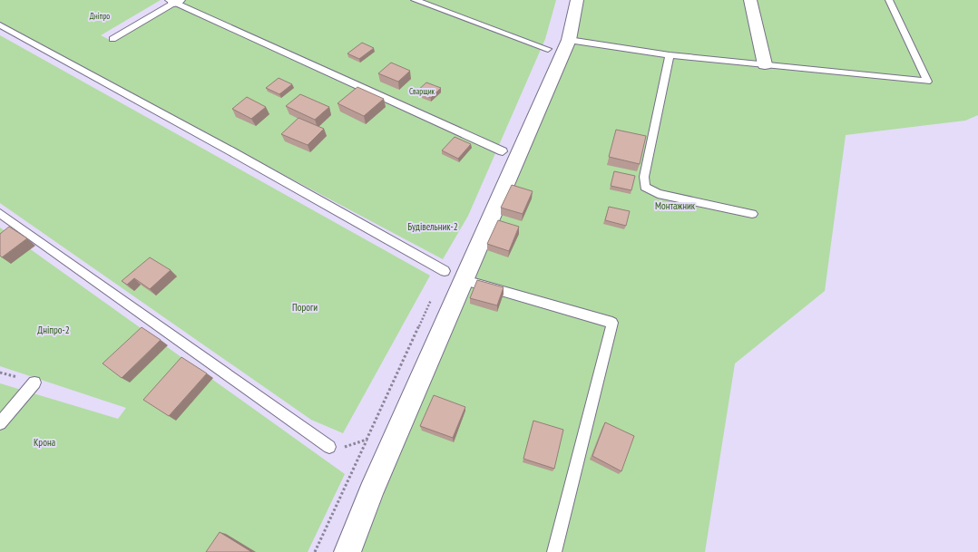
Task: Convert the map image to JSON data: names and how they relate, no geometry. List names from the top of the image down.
{
  "parks": [
    "Дніпро",
    "Сварщик",
    "Монтажник",
    "Будівельник-2",
    "Пороги",
    "Дніпро-2",
    "Крона"
  ]
}
